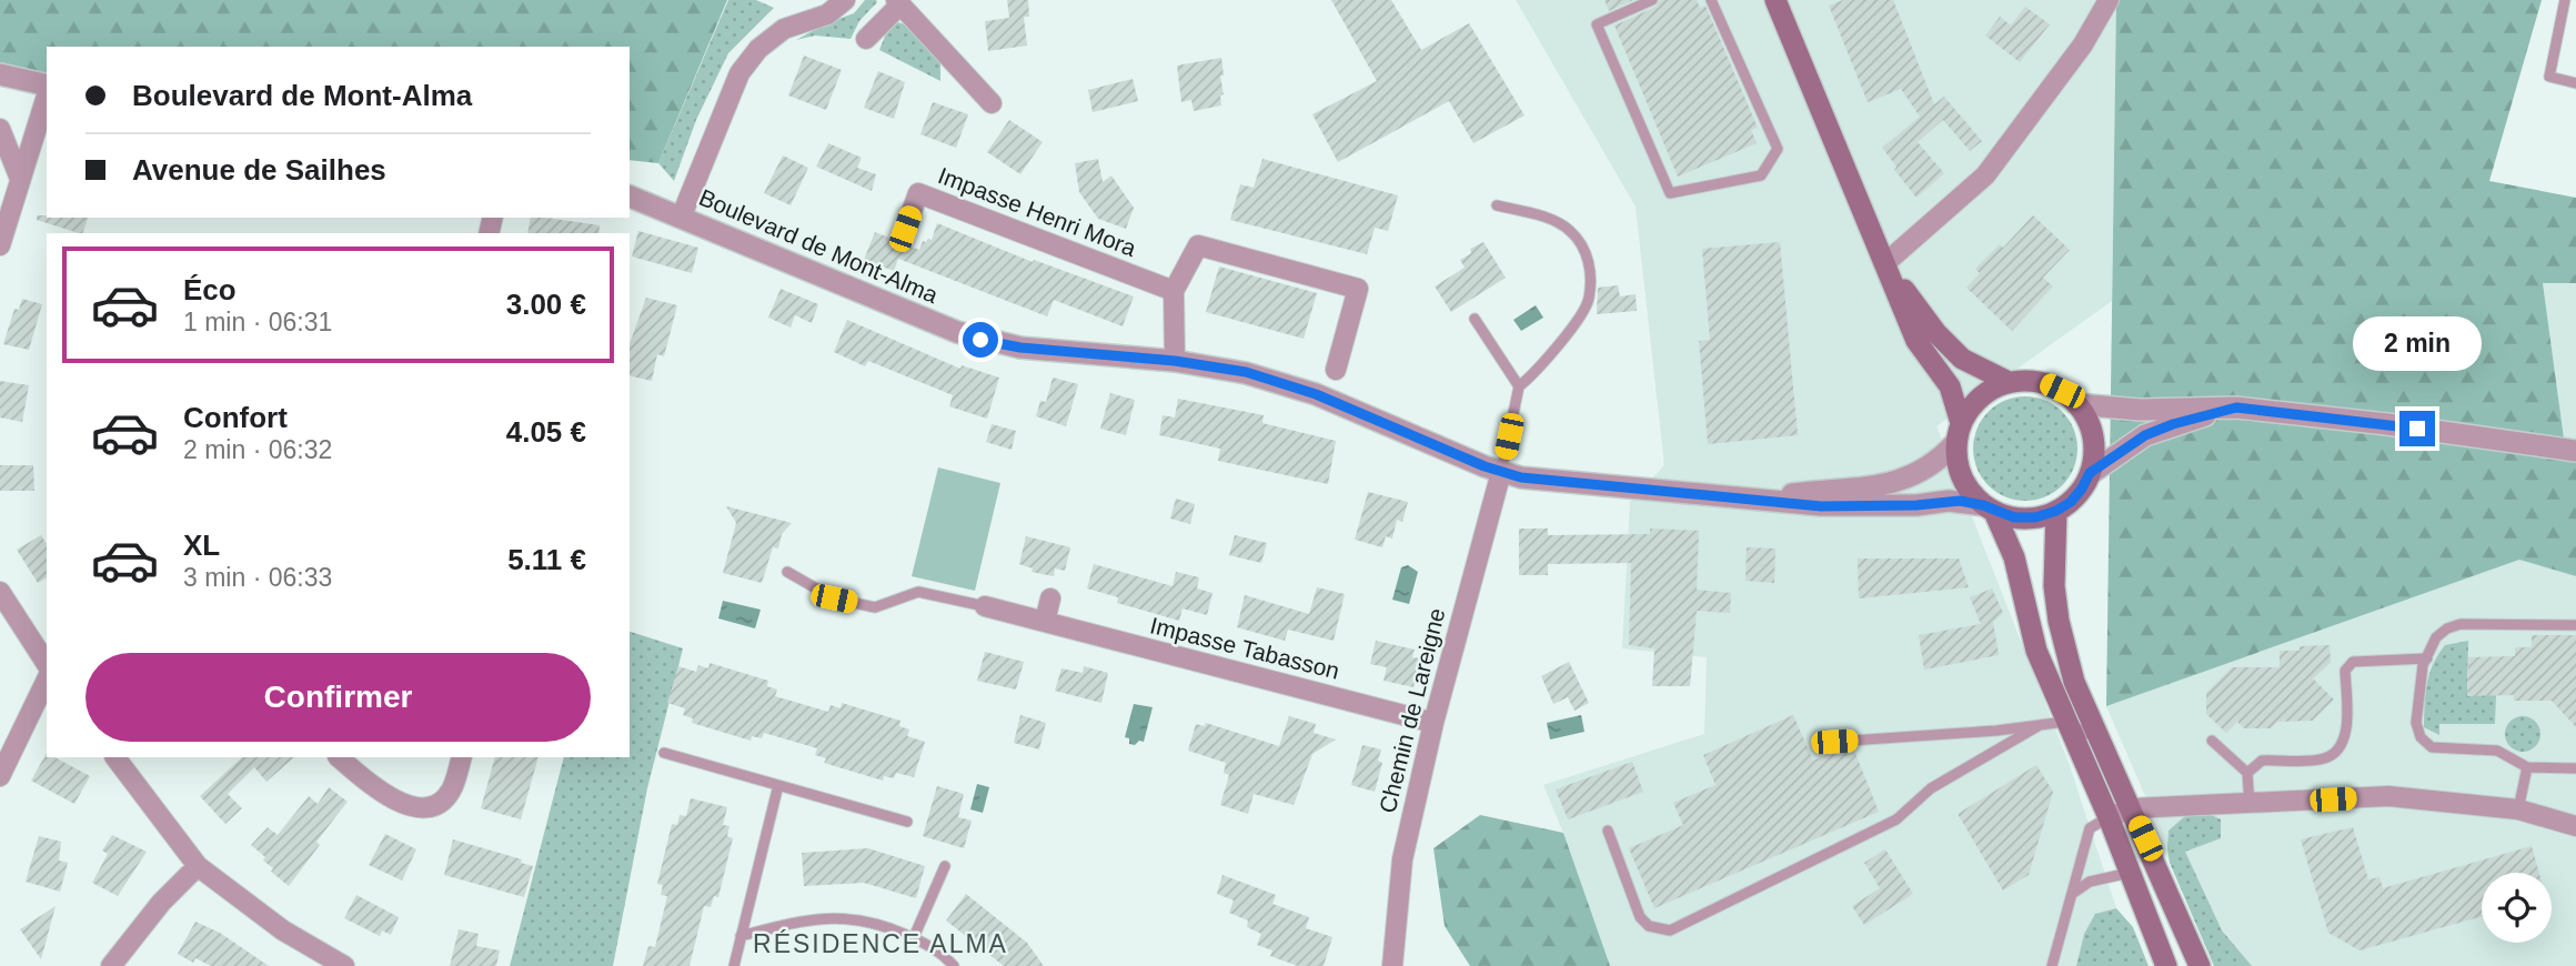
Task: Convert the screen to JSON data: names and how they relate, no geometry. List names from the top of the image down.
{
  "streets": {
    "street": [
      "Impasse Henri Mora",
      "Boulevard de Mont-Alma",
      "Impasse Tabasson",
      "Chemin de Lareigne"
    ]
  },
  "crossings": [
    ["Boulevard de Mont-Alma", "Chemin de Lareigne"],
    ["Impasse Tabasson", "Chemin de Lareigne"]
  ],
  "districts": ["RÉSIDENCE ALMA"],
  "page": {
    "banner": ["Boulevard de Mont-Alma", "Avenue de Sailhes"],
    "list": [
      {
        "name": "Éco",
        "note": "1 min · 06:31",
        "value": "3.00 €"
      },
      {
        "name": "Confort",
        "note": "2 min · 06:32",
        "value": "4.05 €"
      },
      {
        "name": "XL",
        "note": "3 min · 06:33",
        "value": "5.11 €"
      }
    ],
    "bubble": "2 min",
    "buttons": "Confirmer"
  }
}
